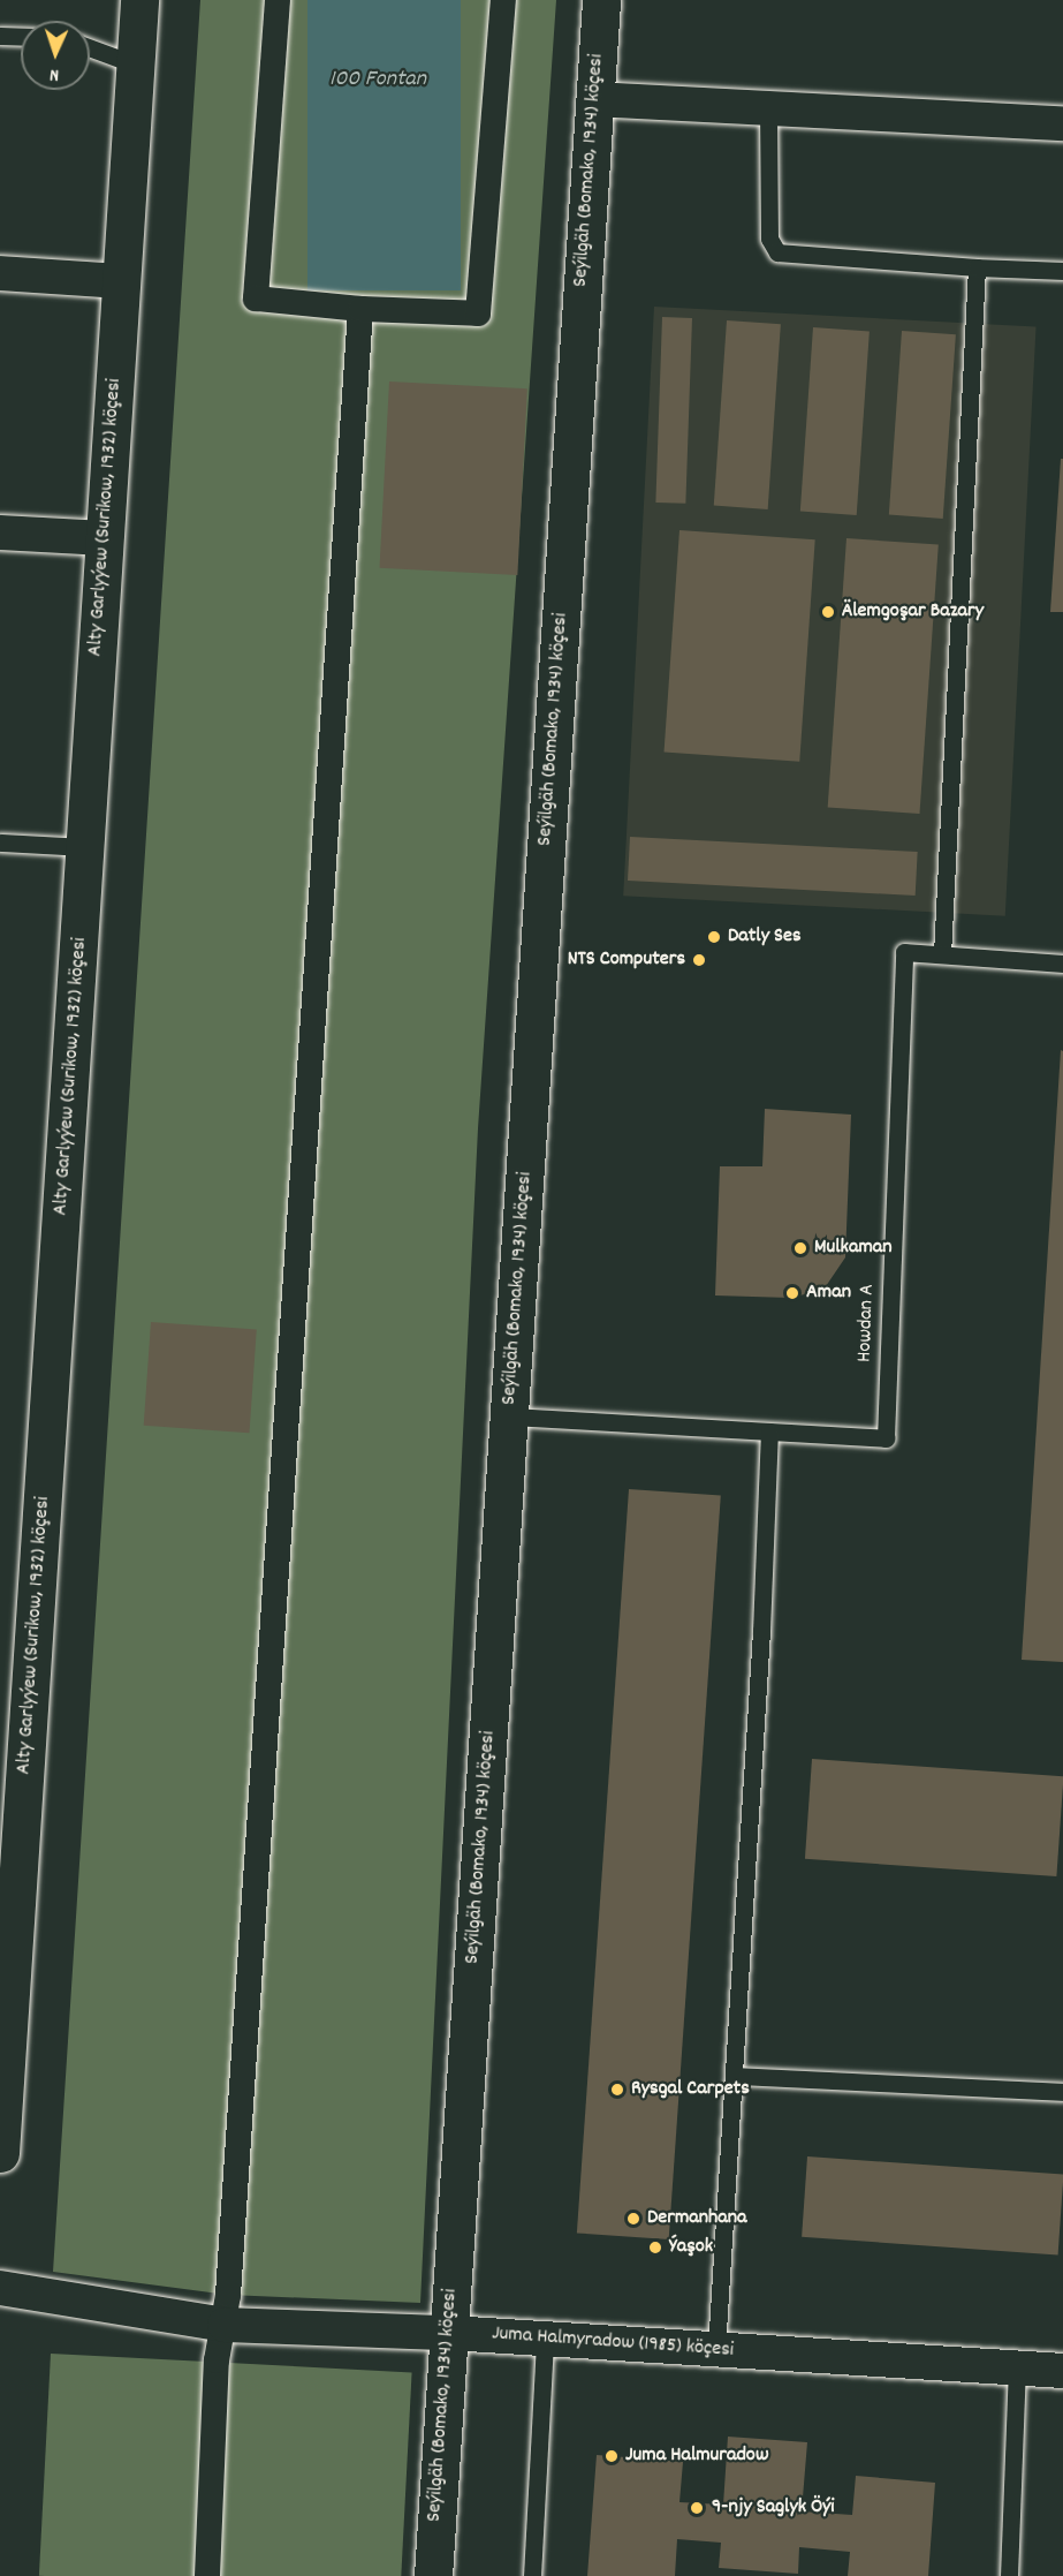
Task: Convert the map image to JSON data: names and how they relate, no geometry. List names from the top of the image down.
{
  "streets": {
    "street": ["Seýilgäh (Bomako, 1934) köçesi", "Alty Garlyýew (Surikow, 1932) köçesi", "Juma Halmyradow (1985) köçesi"],
    "lane": ["Howdan A"]
  },
  "crossings": [
    ["Seýilgäh (Bomako, 1934) köçesi", "Howdan A"],
    ["Seýilgäh (Bomako, 1934) köçesi", "Juma Halmyradow (1985) köçesi"]
  ],
  "water": ["100 Fontan"],
  "places": [
    "Älemgoşar Bazary",
    "Datly Ses",
    "NTS Computers",
    "Mulkaman",
    "Aman",
    "Rysgal Carpets",
    "Dermanhana",
    "Ýaşok",
    "Juma Halmuradow",
    "9-njy Saglyk Öýi"
  ],
  "north": "bottom"
}
